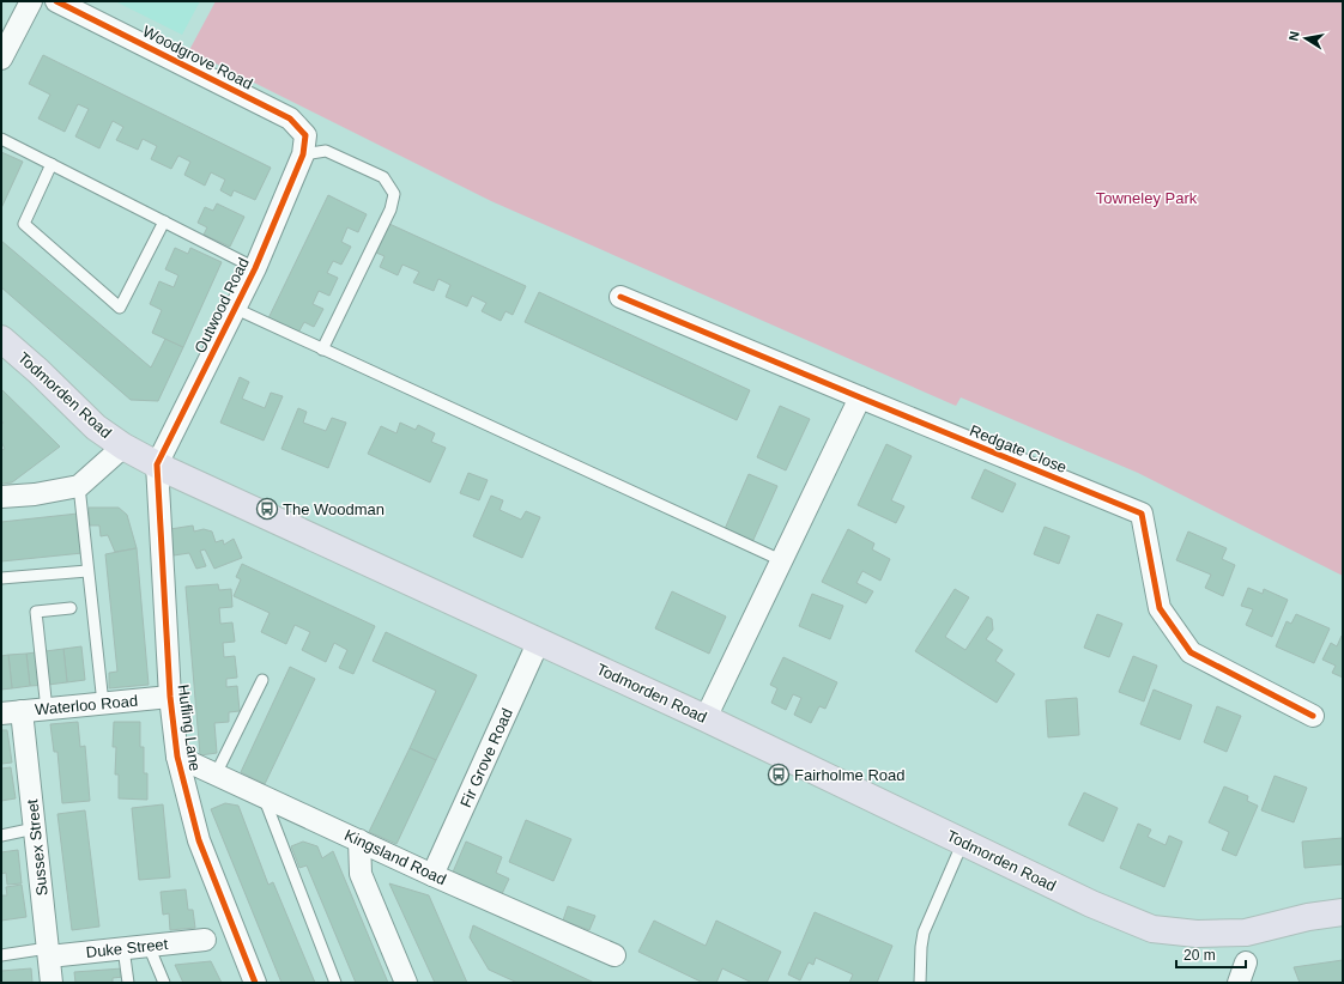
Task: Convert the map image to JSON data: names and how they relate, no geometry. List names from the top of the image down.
{
  "streets": {
    "highway": ["Todmorden Road"],
    "street": [
      "Woodgrove Road",
      "Outwood Road",
      "Redgate Close",
      "Waterloo Road",
      "Hufling Lane",
      "Fir Grove Road",
      "Sussex Street",
      "Kingsland Road",
      "Duke Street"
    ]
  },
  "crossings": [
    ["Woodgrove Road", "Outwood Road"],
    ["Outwood Road", "Todmorden Road"],
    ["Outwood Road", "Hufling Lane"],
    ["Todmorden Road", "Hufling Lane"],
    ["Todmorden Road", "Fir Grove Road"],
    ["Waterloo Road", "Hufling Lane"],
    ["Waterloo Road", "Sussex Street"],
    ["Hufling Lane", "Kingsland Road"],
    ["Fir Grove Road", "Kingsland Road"],
    ["Sussex Street", "Duke Street"]
  ],
  "parks": ["Towneley Park"],
  "places": {
    "bus stop": ["The Woodman", "Fairholme Road"]
  },
  "scale_bar": "20 m",
  "north": "left"
}
